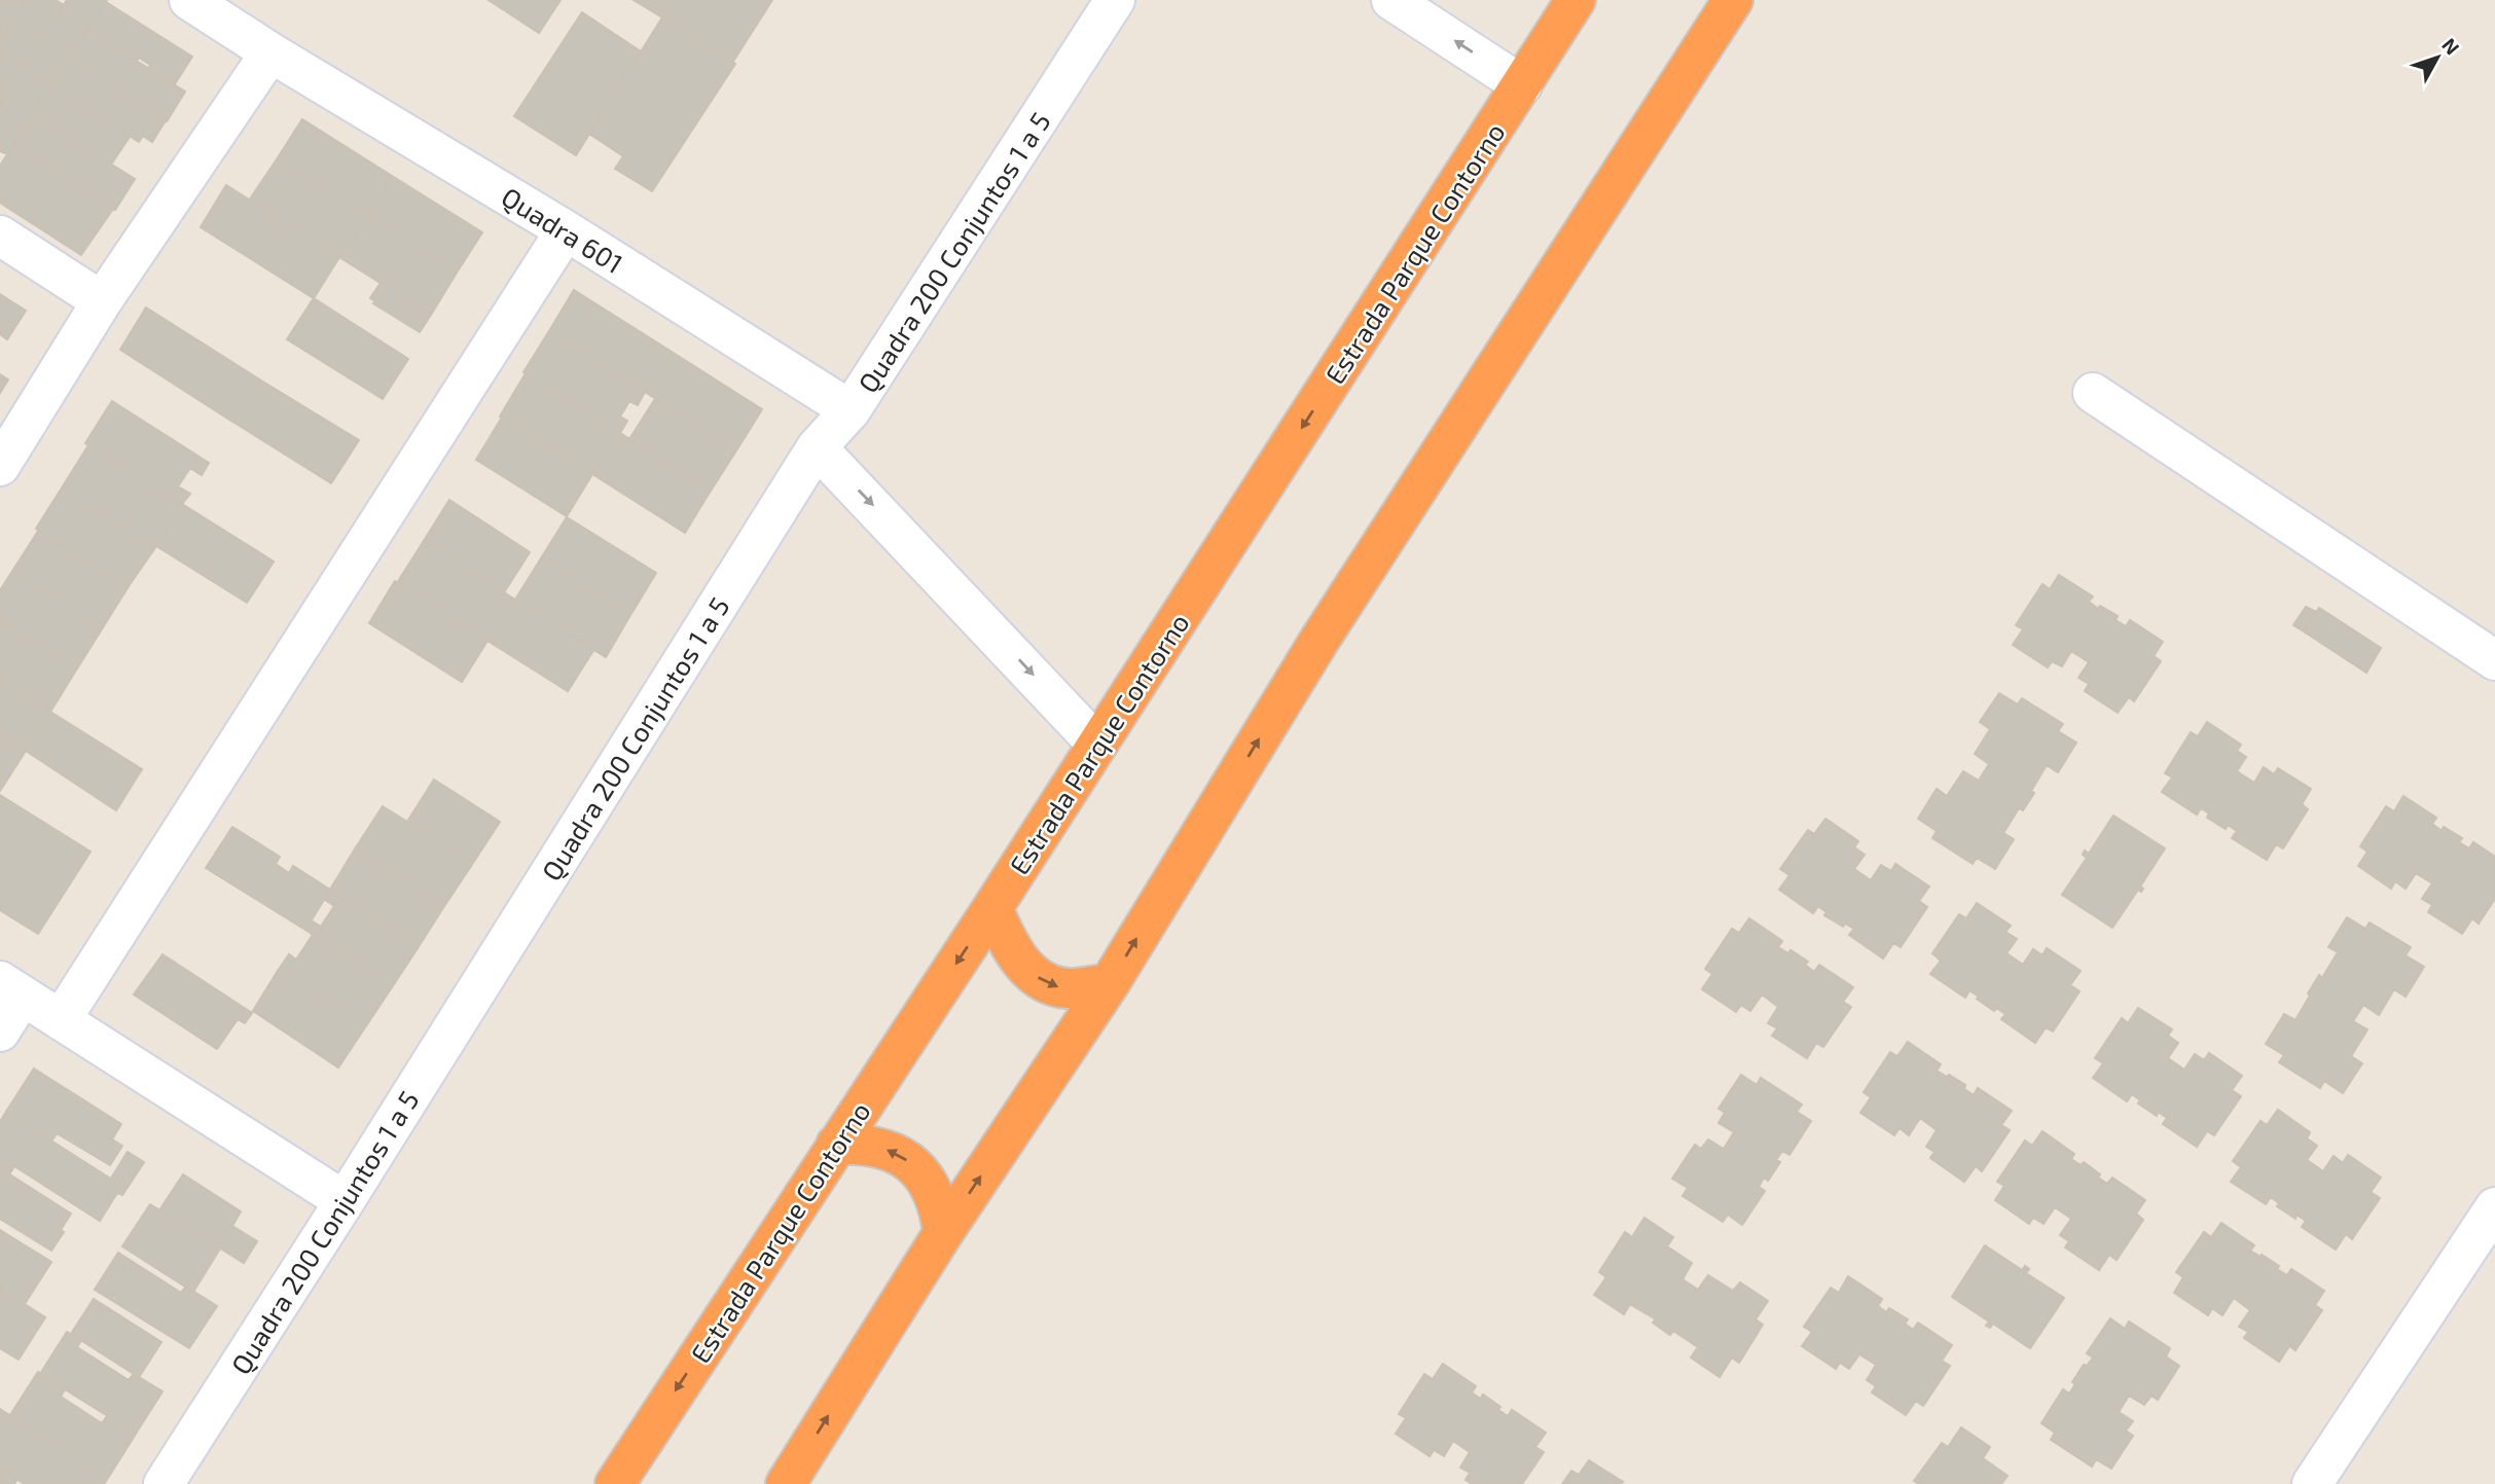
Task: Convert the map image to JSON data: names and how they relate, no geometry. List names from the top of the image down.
{
  "streets": {
    "highway": ["Estrada Parque Contorno"],
    "street": ["Quadra 601", "Quadra 200 Conjuntos 1 a 5"]
  },
  "crossings": [
    ["Quadra 601", "Quadra 200 Conjuntos 1 a 5"]
  ],
  "north": "top right"
}
